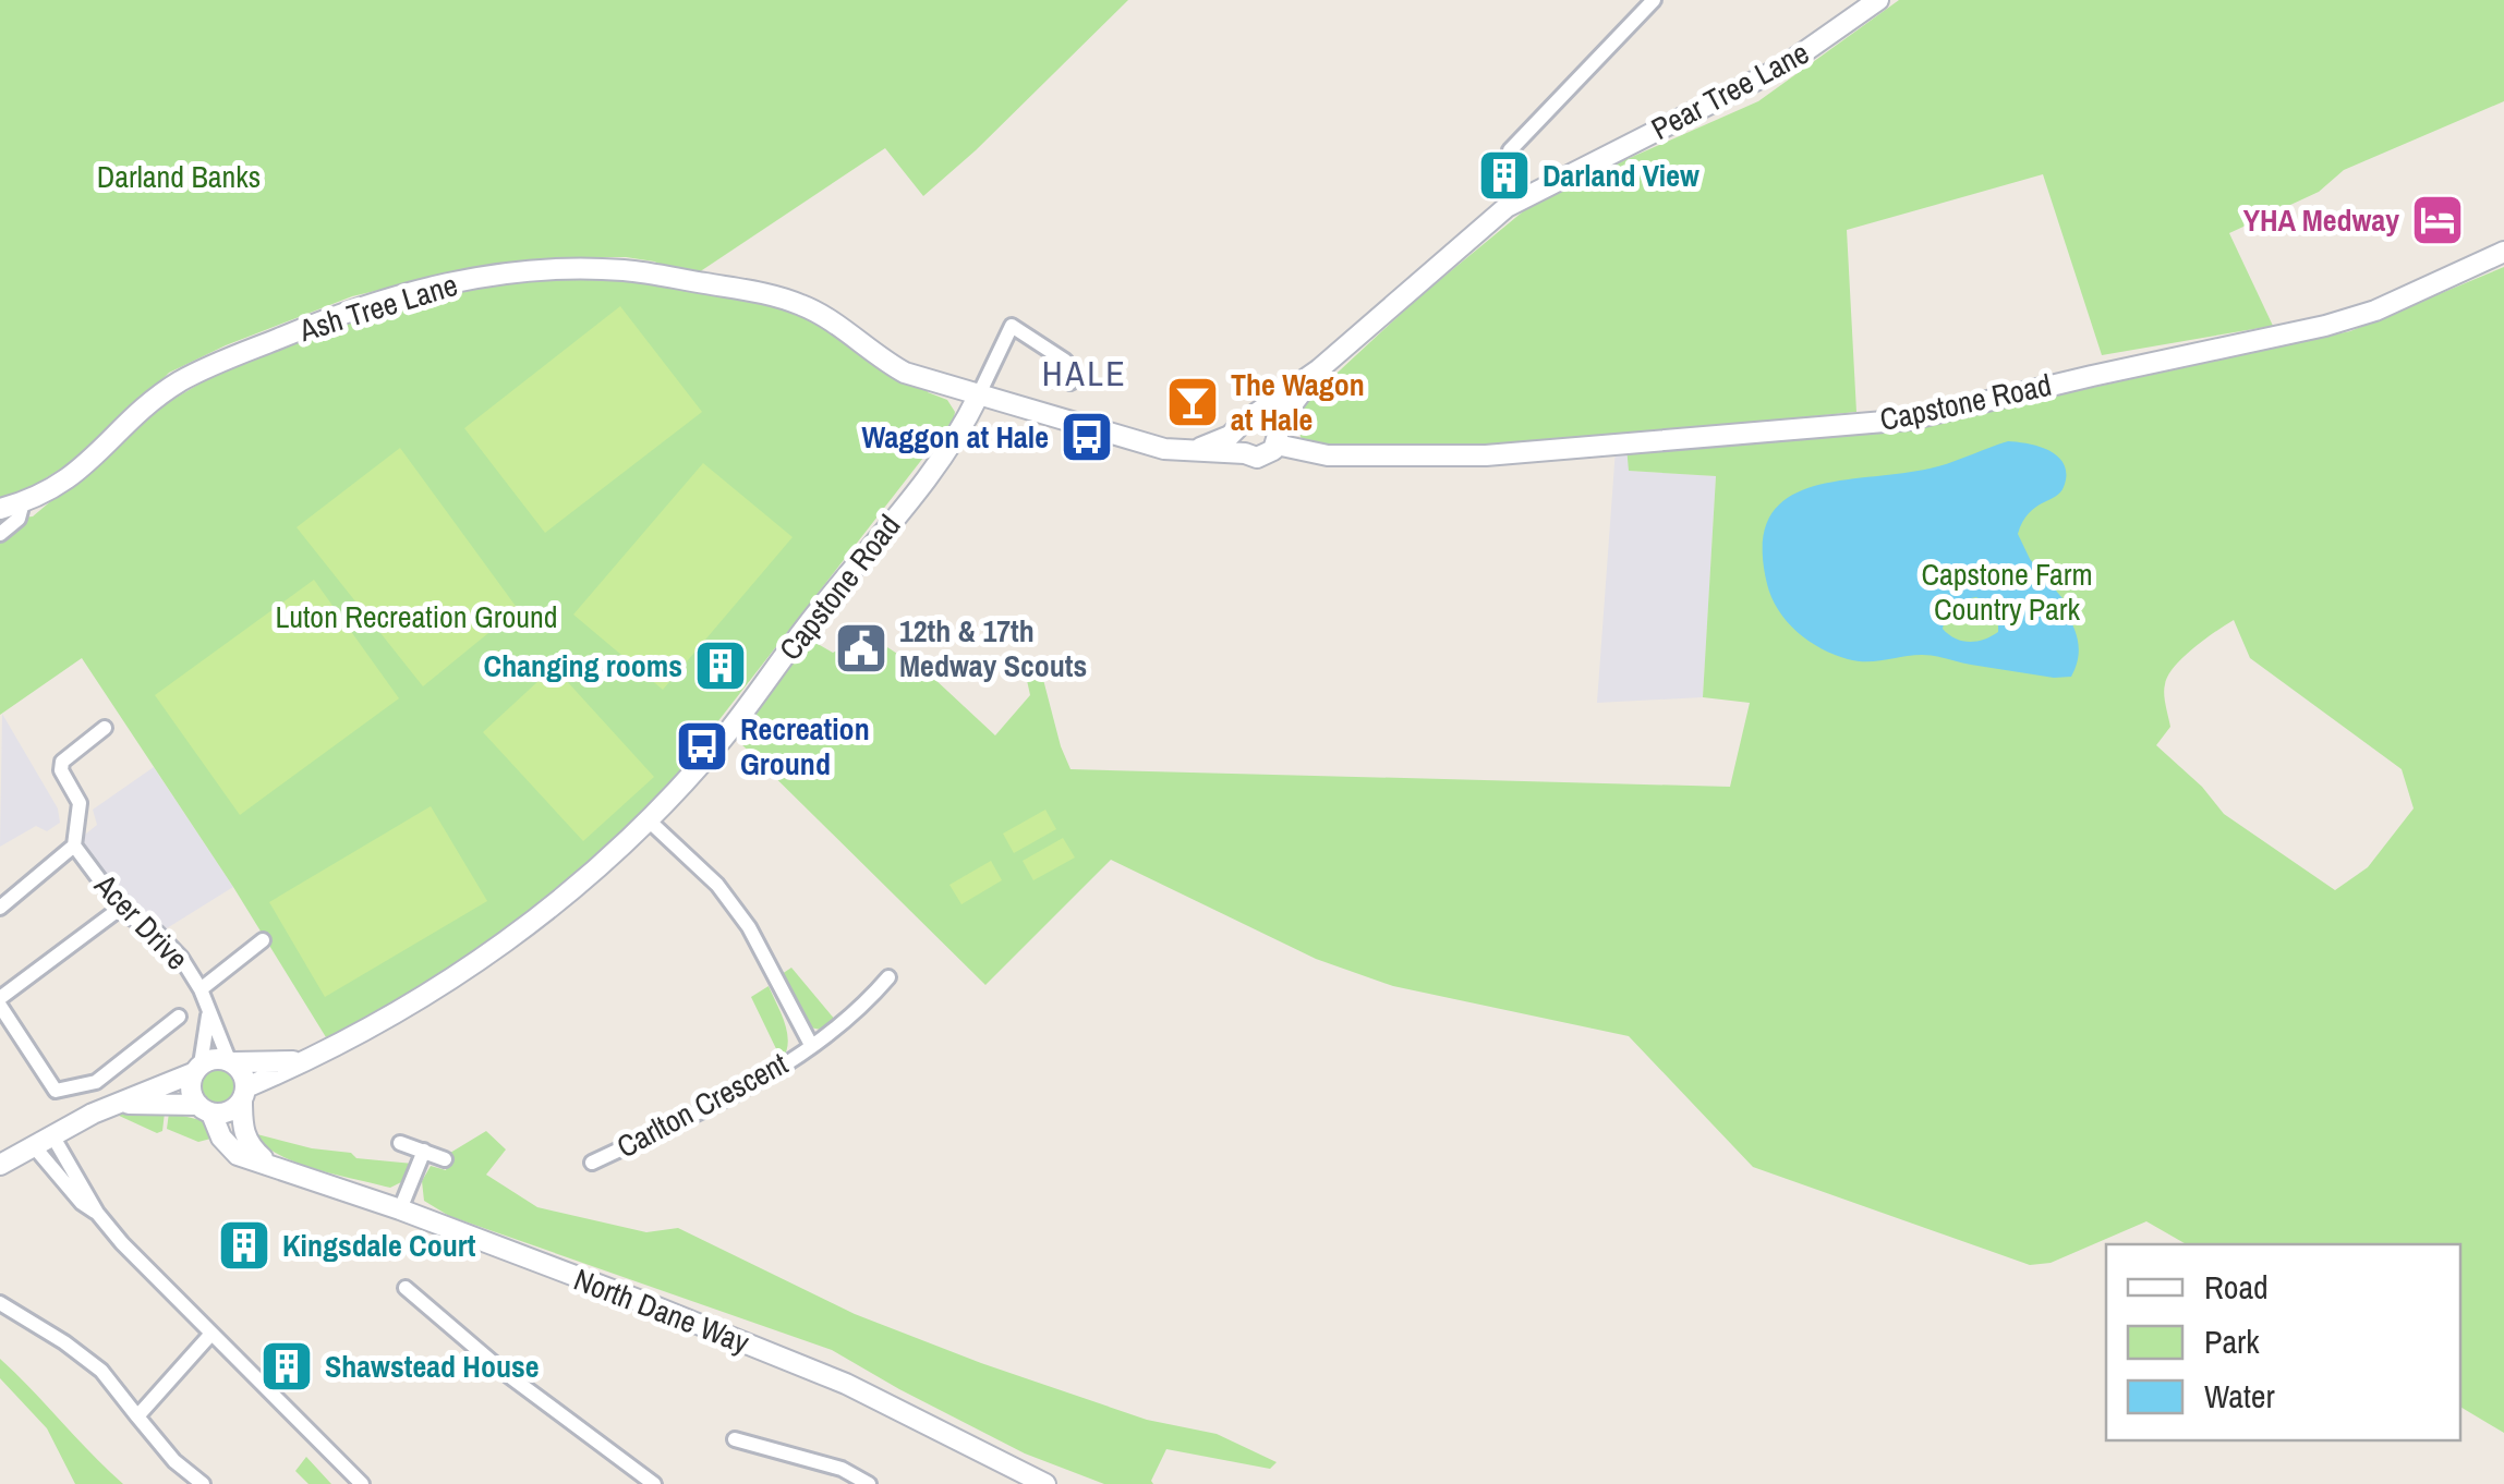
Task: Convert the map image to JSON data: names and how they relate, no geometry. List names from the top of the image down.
{
  "streets": {
    "street": [
      "Pear Tree Lane",
      "Ash Tree Lane",
      "Capstone Road",
      "Acer Drive",
      "Carlton Crescent",
      "North Dane Way"
    ]
  },
  "crossings": [
    ["Pear Tree Lane", "Capstone Road"],
    ["Ash Tree Lane", "Capstone Road"],
    ["Capstone Road", "Acer Drive"],
    ["Capstone Road", "Carlton Crescent"],
    ["Capstone Road", "North Dane Way"],
    ["Acer Drive", "North Dane Way"]
  ],
  "districts": ["HALE"],
  "parks": ["Darland Banks", "Capstone Farm Country Park", "Luton Recreation Ground"],
  "places": {
    "building": [
      "Darland View",
      "Changing rooms",
      "Kingsdale Court",
      "Shawstead House"
    ],
    "hotel": ["YHA Medway"],
    "bar": ["The Wagon at Hale"],
    "bus stop": ["Waggon at Hale", "Recreation Ground"],
    "public building": ["12th & 17th Medway Scouts"]
  },
  "legend": ["Road", "Park", "Water"]
}
